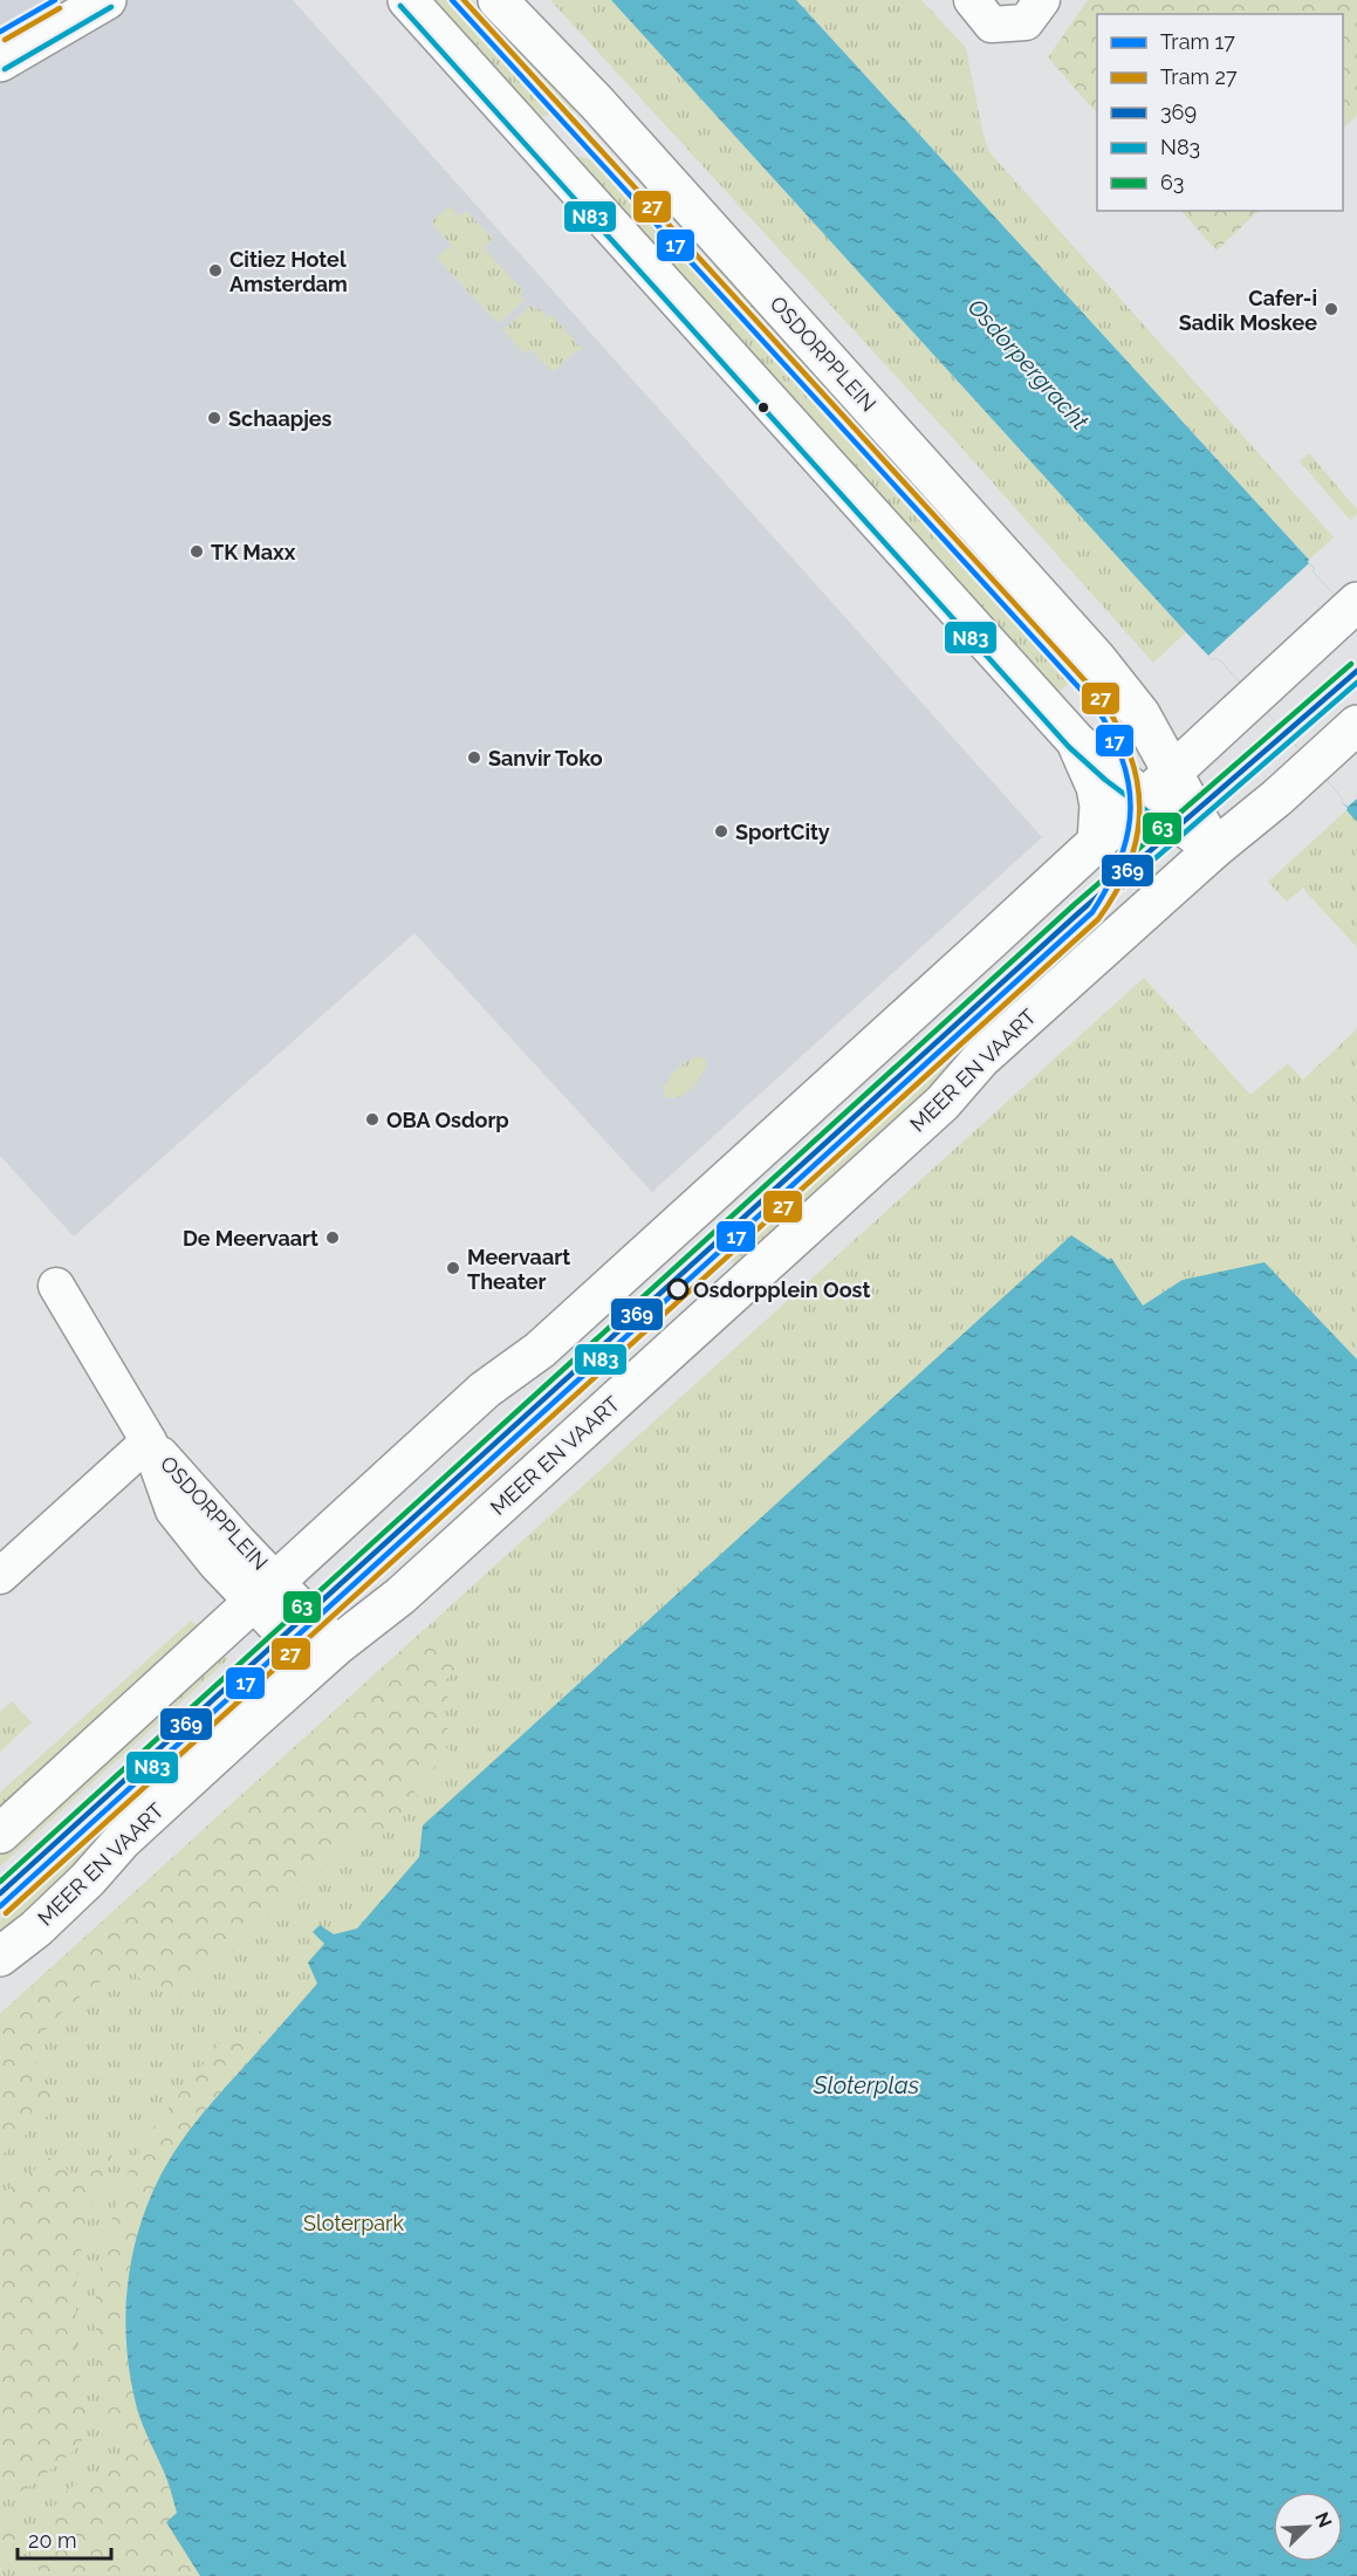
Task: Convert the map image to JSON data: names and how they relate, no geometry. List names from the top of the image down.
{
  "streets": {
    "main road": ["OSDORPPLEIN", "MEER EN VAART"]
  },
  "crossings": [
    ["OSDORPPLEIN", "MEER EN VAART"]
  ],
  "water": ["Osdorpergracht", "Sloterplas"],
  "parks": ["Sloterpark"],
  "places": [
    "Citiez Hotel Amsterdam",
    "Cafer-i Sadik Moskee",
    "Schaapjes",
    "TK Maxx",
    "Sanvir Toko",
    "SportCity",
    "OBA Osdorp",
    "De Meervaart",
    "Meervaart Theater",
    "Osdorpplein Oost"
  ],
  "lines": [
    "tram line 17",
    "tram line 27",
    "transit line N83",
    "transit line 63",
    "transit line 369"
  ],
  "legend": [
    "Tram 17",
    "Tram 27",
    "369",
    "N83",
    "63"
  ],
  "scale_bar": "20 m",
  "north": "top right"
}
